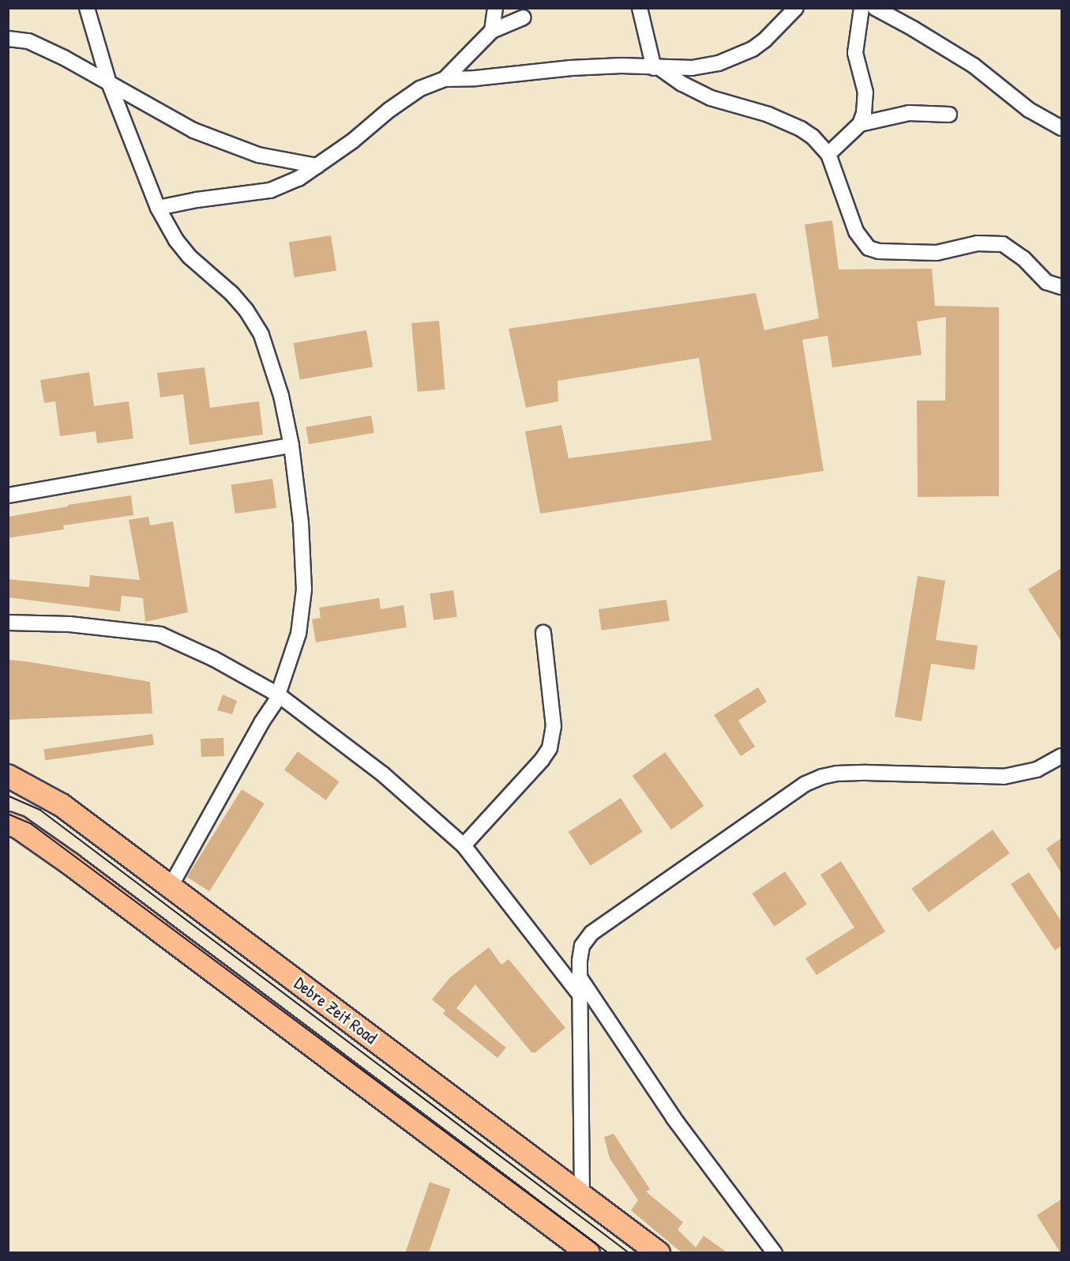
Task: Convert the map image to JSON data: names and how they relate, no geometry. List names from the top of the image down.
{
  "streets": {
    "main road": ["Debre Zeit Road"]
  }
}
